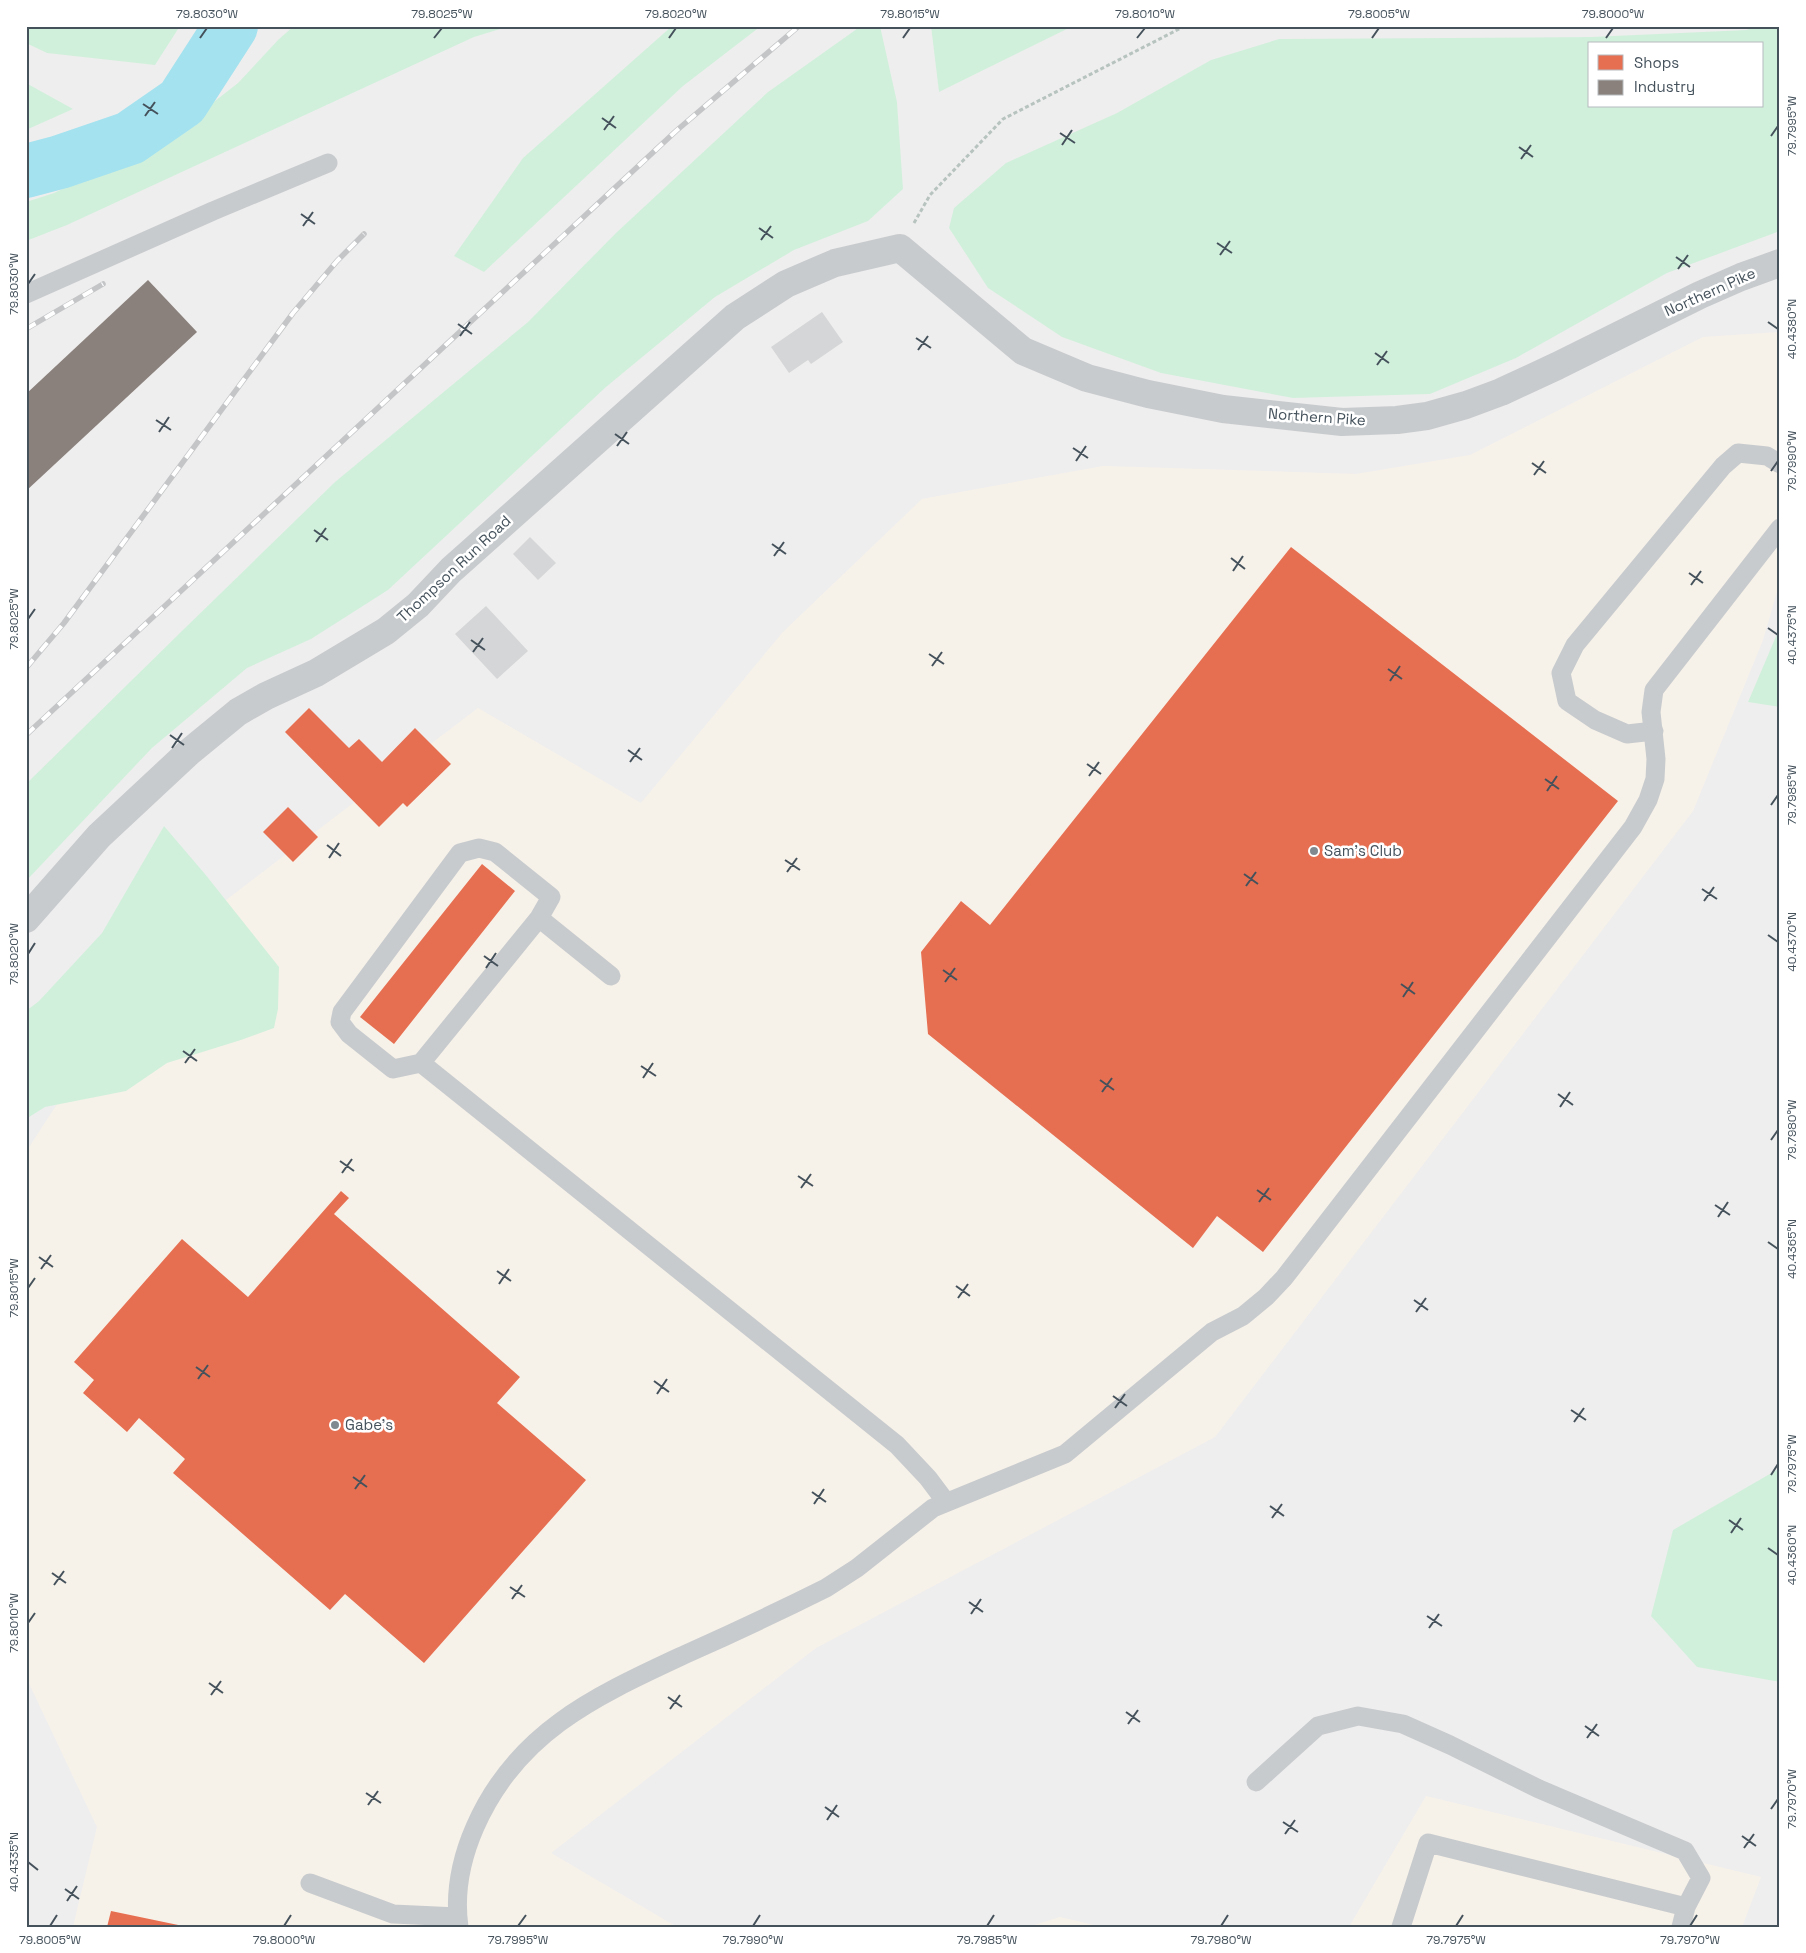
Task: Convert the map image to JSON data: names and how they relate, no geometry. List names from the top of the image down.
{
  "streets": {
    "street": ["Northern Pike", "Thompson Run Road"]
  },
  "crossings": [
    ["Northern Pike", "Thompson Run Road"]
  ],
  "places": ["Sam's Club", "Gabe's"],
  "legend": ["Shops", "Industry"],
  "coordinates": [
    "79.8030°W",
    "79.8025°W",
    "79.8020°W",
    "79.8015°W",
    "79.8010°W",
    "79.8005°W",
    "79.8000°W",
    "79.7995°W",
    "40.4380°N",
    "79.7990°W",
    "40.4375°N",
    "79.7985°W",
    "40.4370°N",
    "79.7980°W",
    "40.4365°N",
    "79.7975°W",
    "40.4360°N",
    "79.7970°W",
    "40.4335°N"
  ]
}
